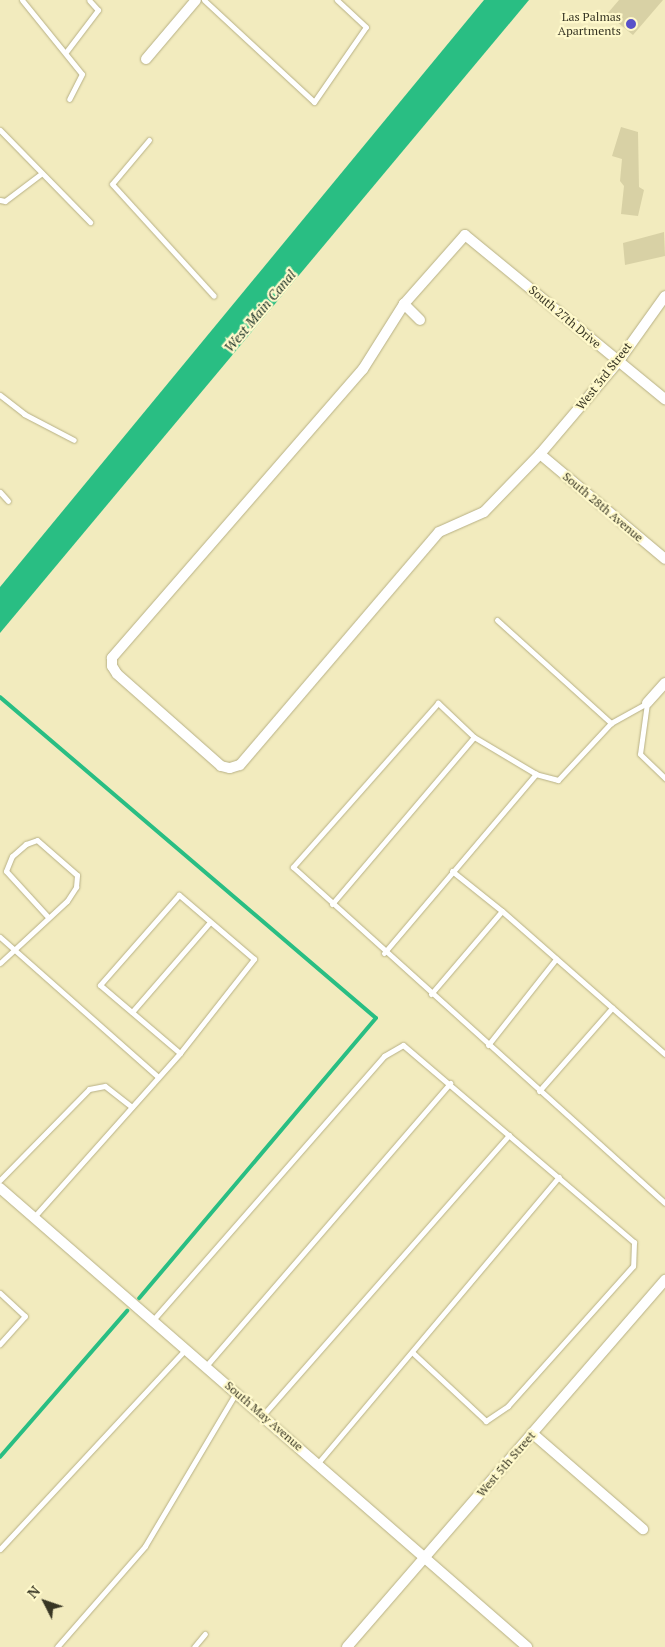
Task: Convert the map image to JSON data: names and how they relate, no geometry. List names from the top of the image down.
{
  "streets": {
    "street": [
      "South 27th Drive",
      "West 3rd Street",
      "South 28th Avenue",
      "South May Avenue",
      "West 5th Street"
    ]
  },
  "crossings": [
    ["South 27th Drive", "West 3rd Street"],
    ["West 3rd Street", "South 28th Avenue"],
    ["South May Avenue", "West 5th Street"]
  ],
  "water": ["West Main Canal"],
  "places": ["Las Palmas Apartments"],
  "north": "top left"
}
